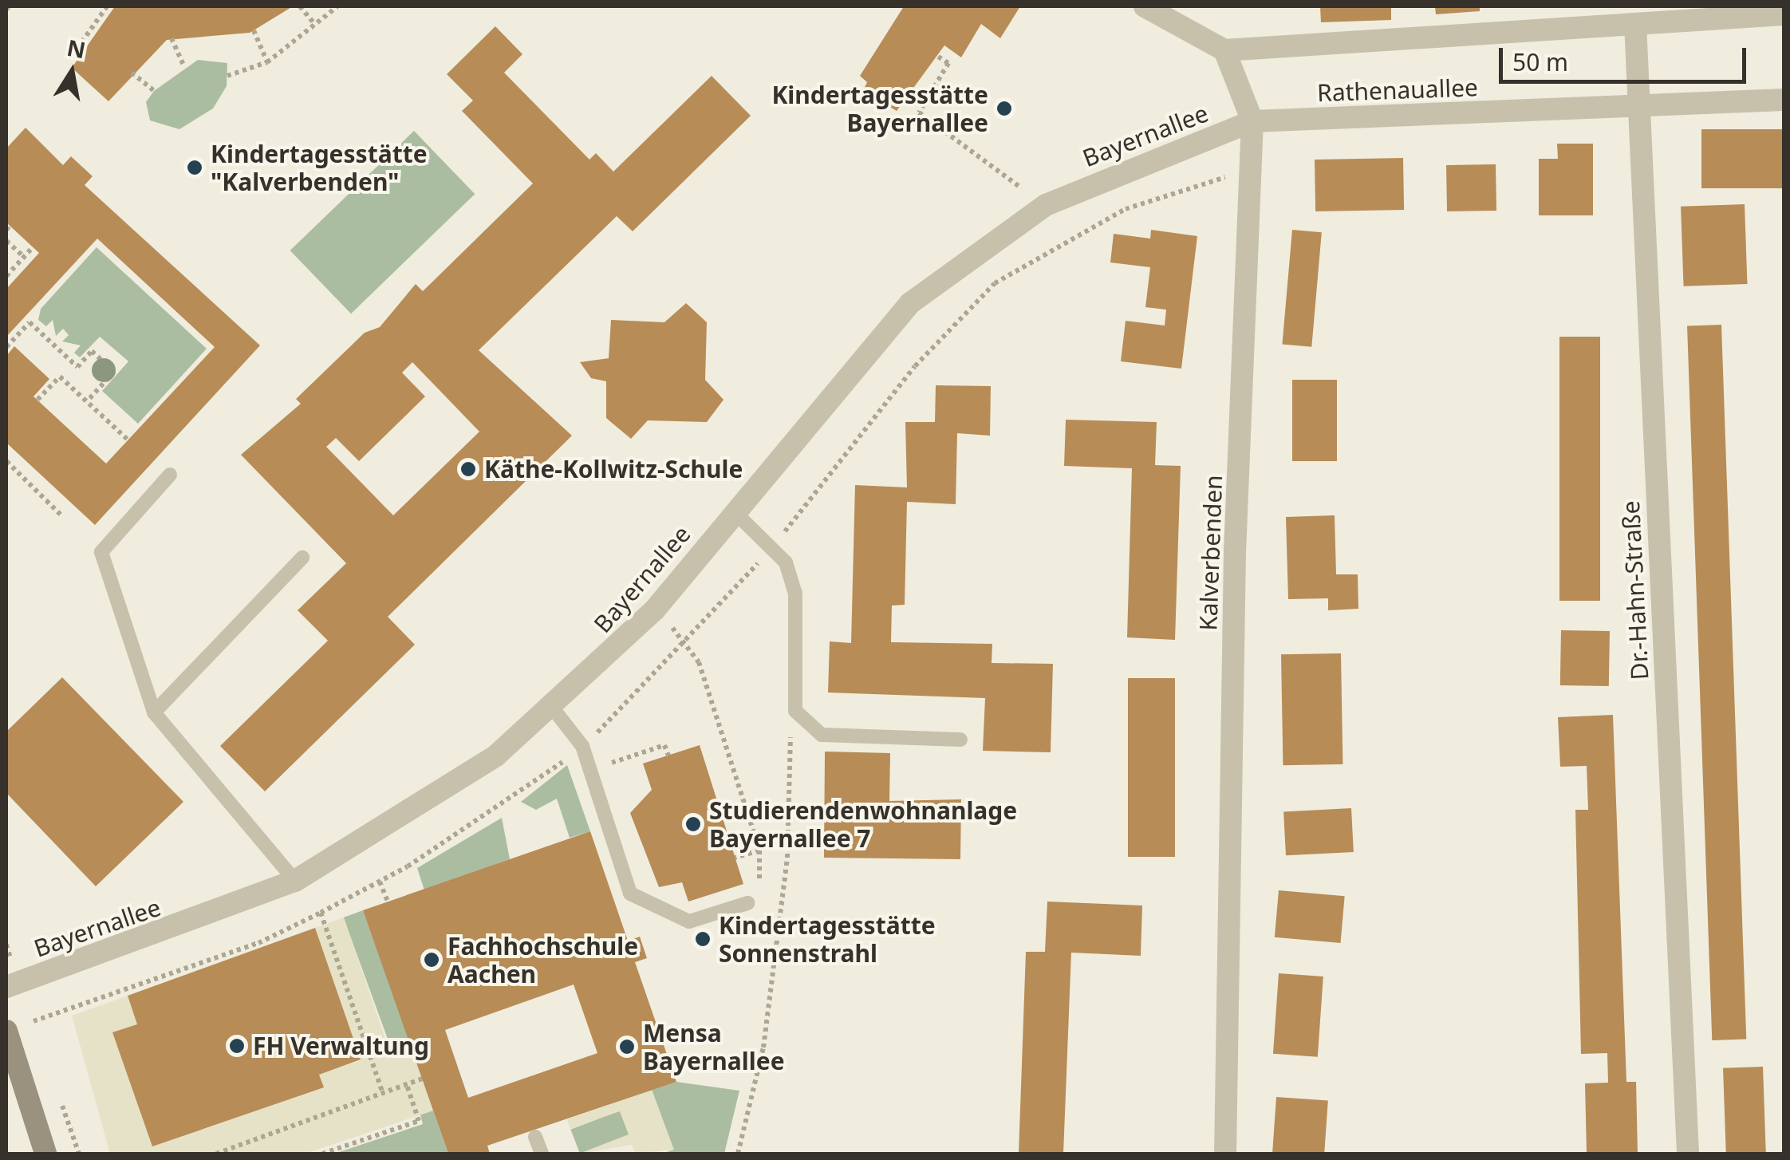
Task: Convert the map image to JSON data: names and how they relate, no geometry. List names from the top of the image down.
{
  "streets": {
    "street": [
      "Rathenauallee",
      "Bayernallee",
      "Kalverbenden",
      "Dr.-Hahn-Straße"
    ]
  },
  "crossings": [
    ["Rathenauallee", "Bayernallee"],
    ["Rathenauallee", "Kalverbenden"],
    ["Rathenauallee", "Dr.-Hahn-Straße"],
    ["Bayernallee", "Kalverbenden"]
  ],
  "places": [
    "Kindertagesstätte Bayernallee",
    "Kindertagesstätte \"Kalverbenden\"",
    "Käthe-Kollwitz-Schule",
    "Studierendenwohnanlage Bayernallee 7",
    "Kindertagesstätte Sonnenstrahl",
    "Fachhochschule Aachen",
    "FH Verwaltung",
    "Mensa Bayernallee"
  ],
  "scale_bar": "50 m",
  "north": "top"
}
